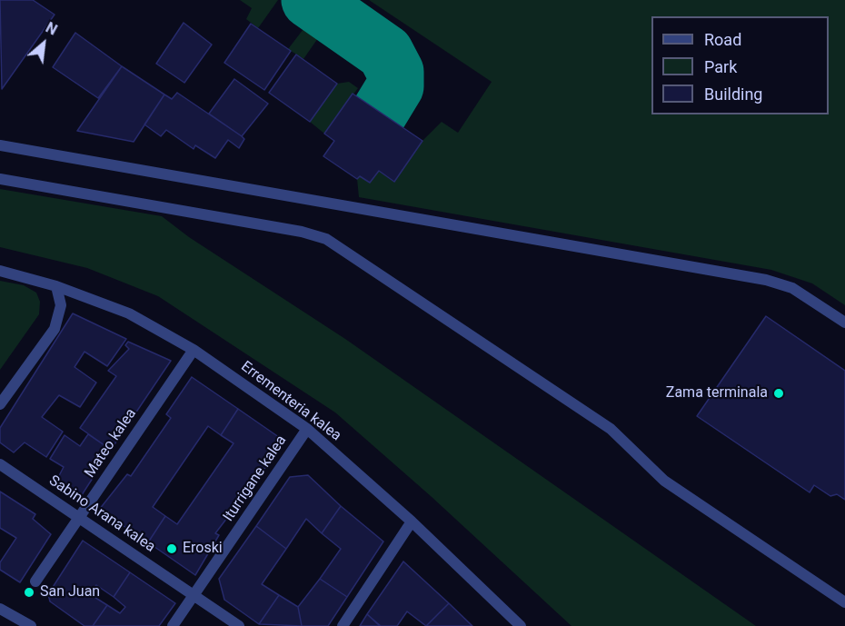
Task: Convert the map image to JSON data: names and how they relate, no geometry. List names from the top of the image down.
{
  "streets": {
    "street": [
      "Errementeria kalea",
      "Mateo kalea",
      "Iturrigane kalea",
      "Sabino Arana kalea"
    ]
  },
  "crossings": [
    ["Errementeria kalea", "Mateo kalea"],
    ["Errementeria kalea", "Iturrigane kalea"],
    ["Mateo kalea", "Sabino Arana kalea"],
    ["Iturrigane kalea", "Sabino Arana kalea"]
  ],
  "places": ["Zama terminala", "Eroski", "San Juan"],
  "legend": ["Road", "Park", "Building"],
  "north": "top right"
}
